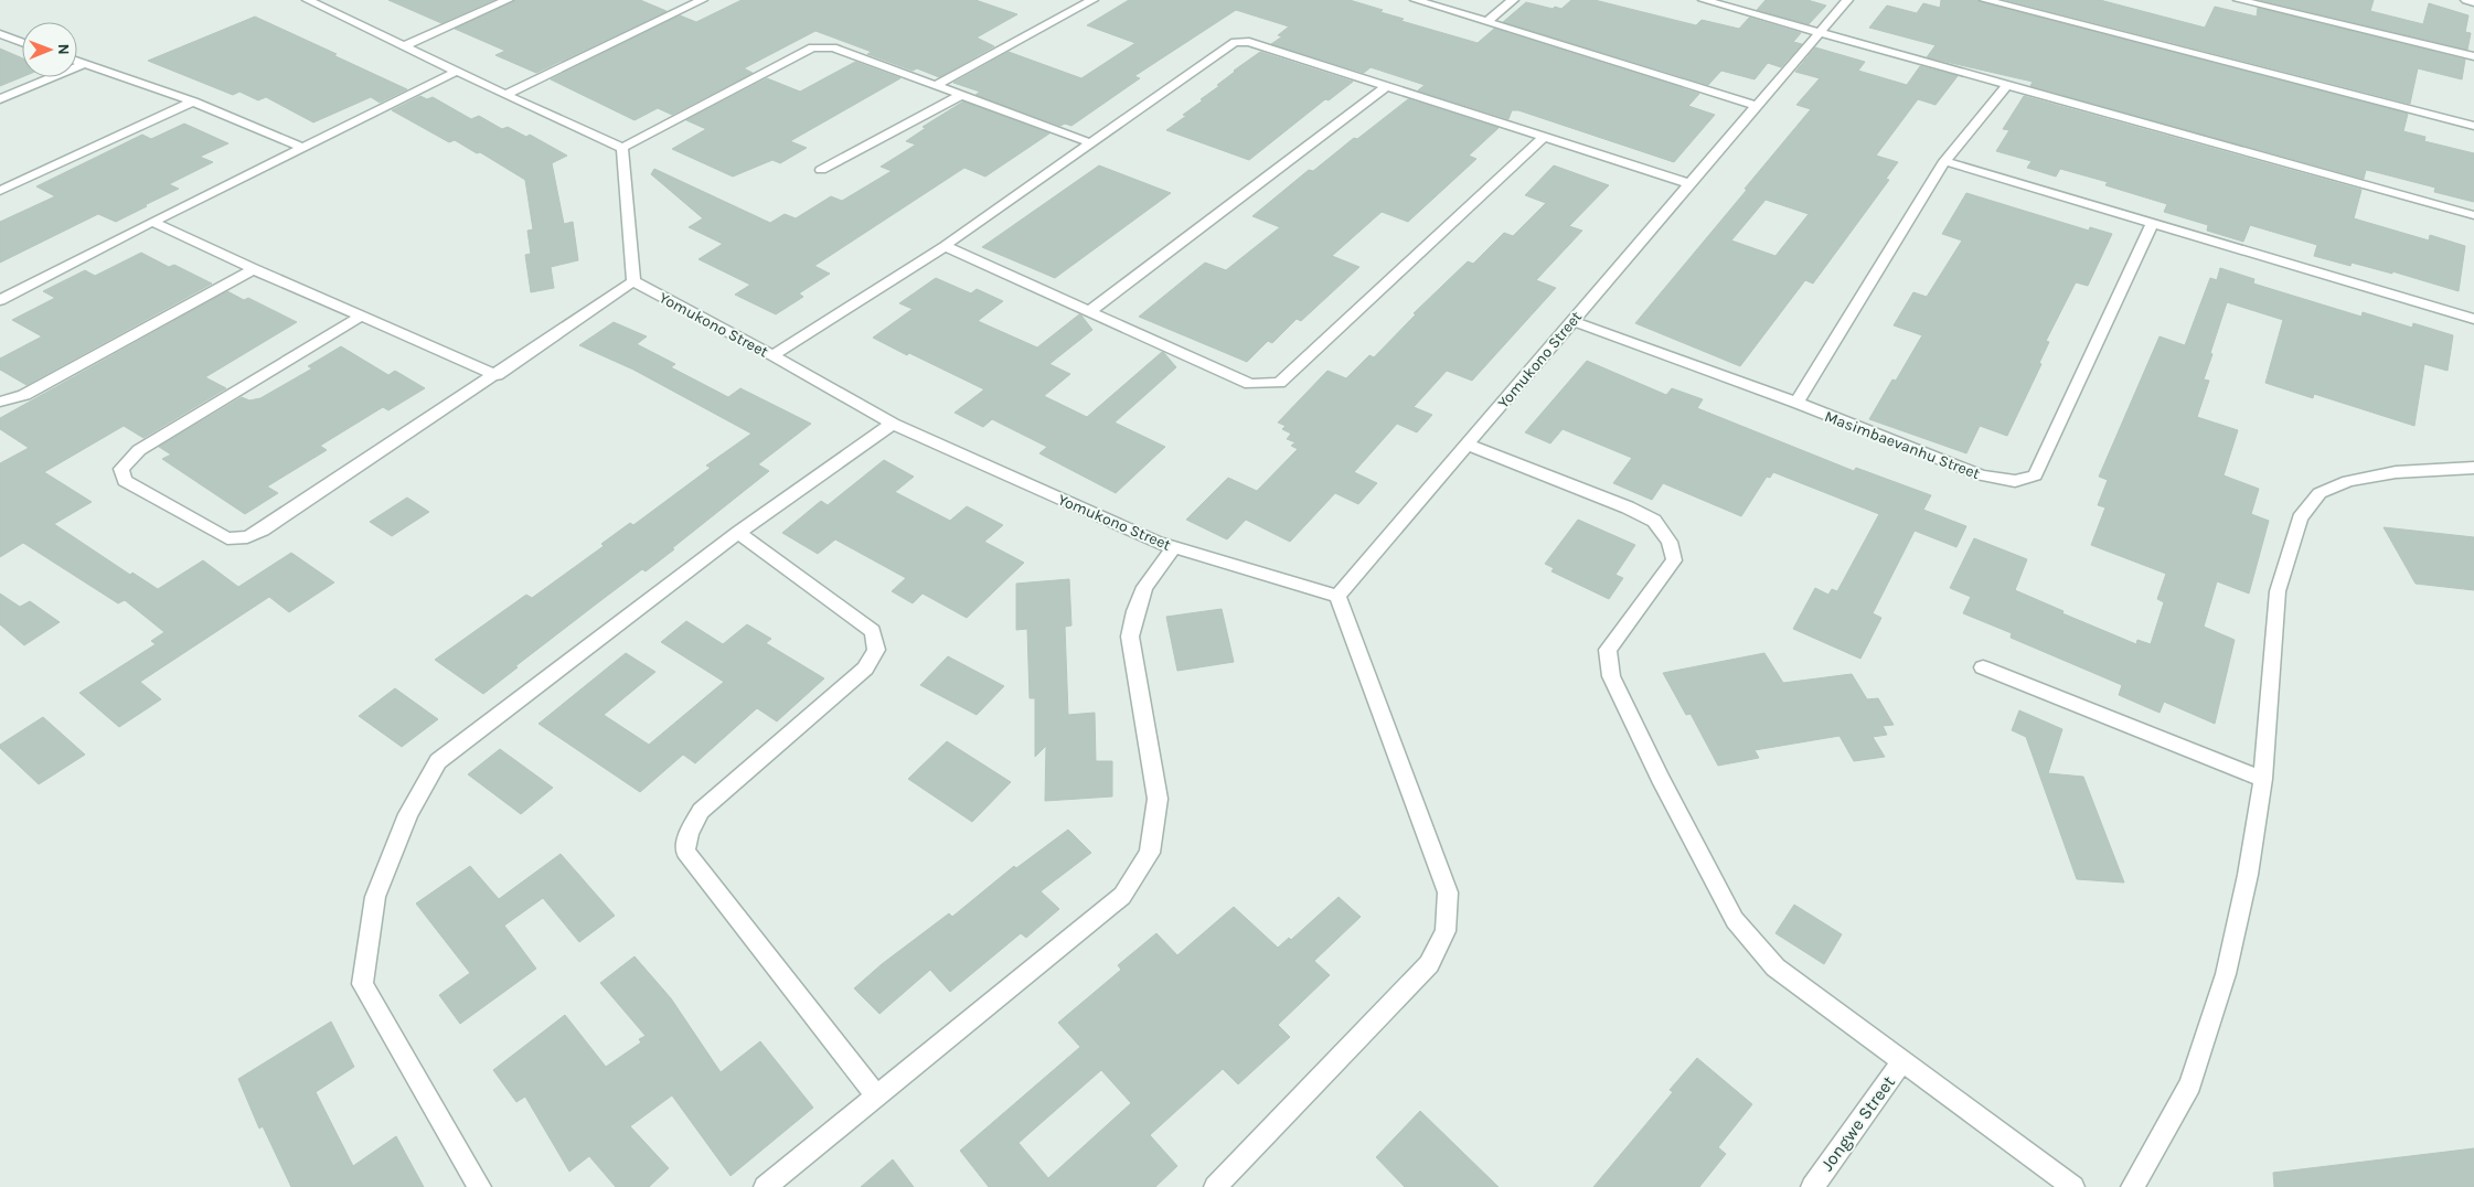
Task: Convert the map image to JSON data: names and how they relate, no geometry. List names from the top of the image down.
{
  "streets": {
    "street": ["Yomukono Street", "Masimbaevanhu Street", "Jongwe Street"]
  },
  "crossings": [
    ["Yomukono Street", "Masimbaevanhu Street"]
  ],
  "north": "right"
}
